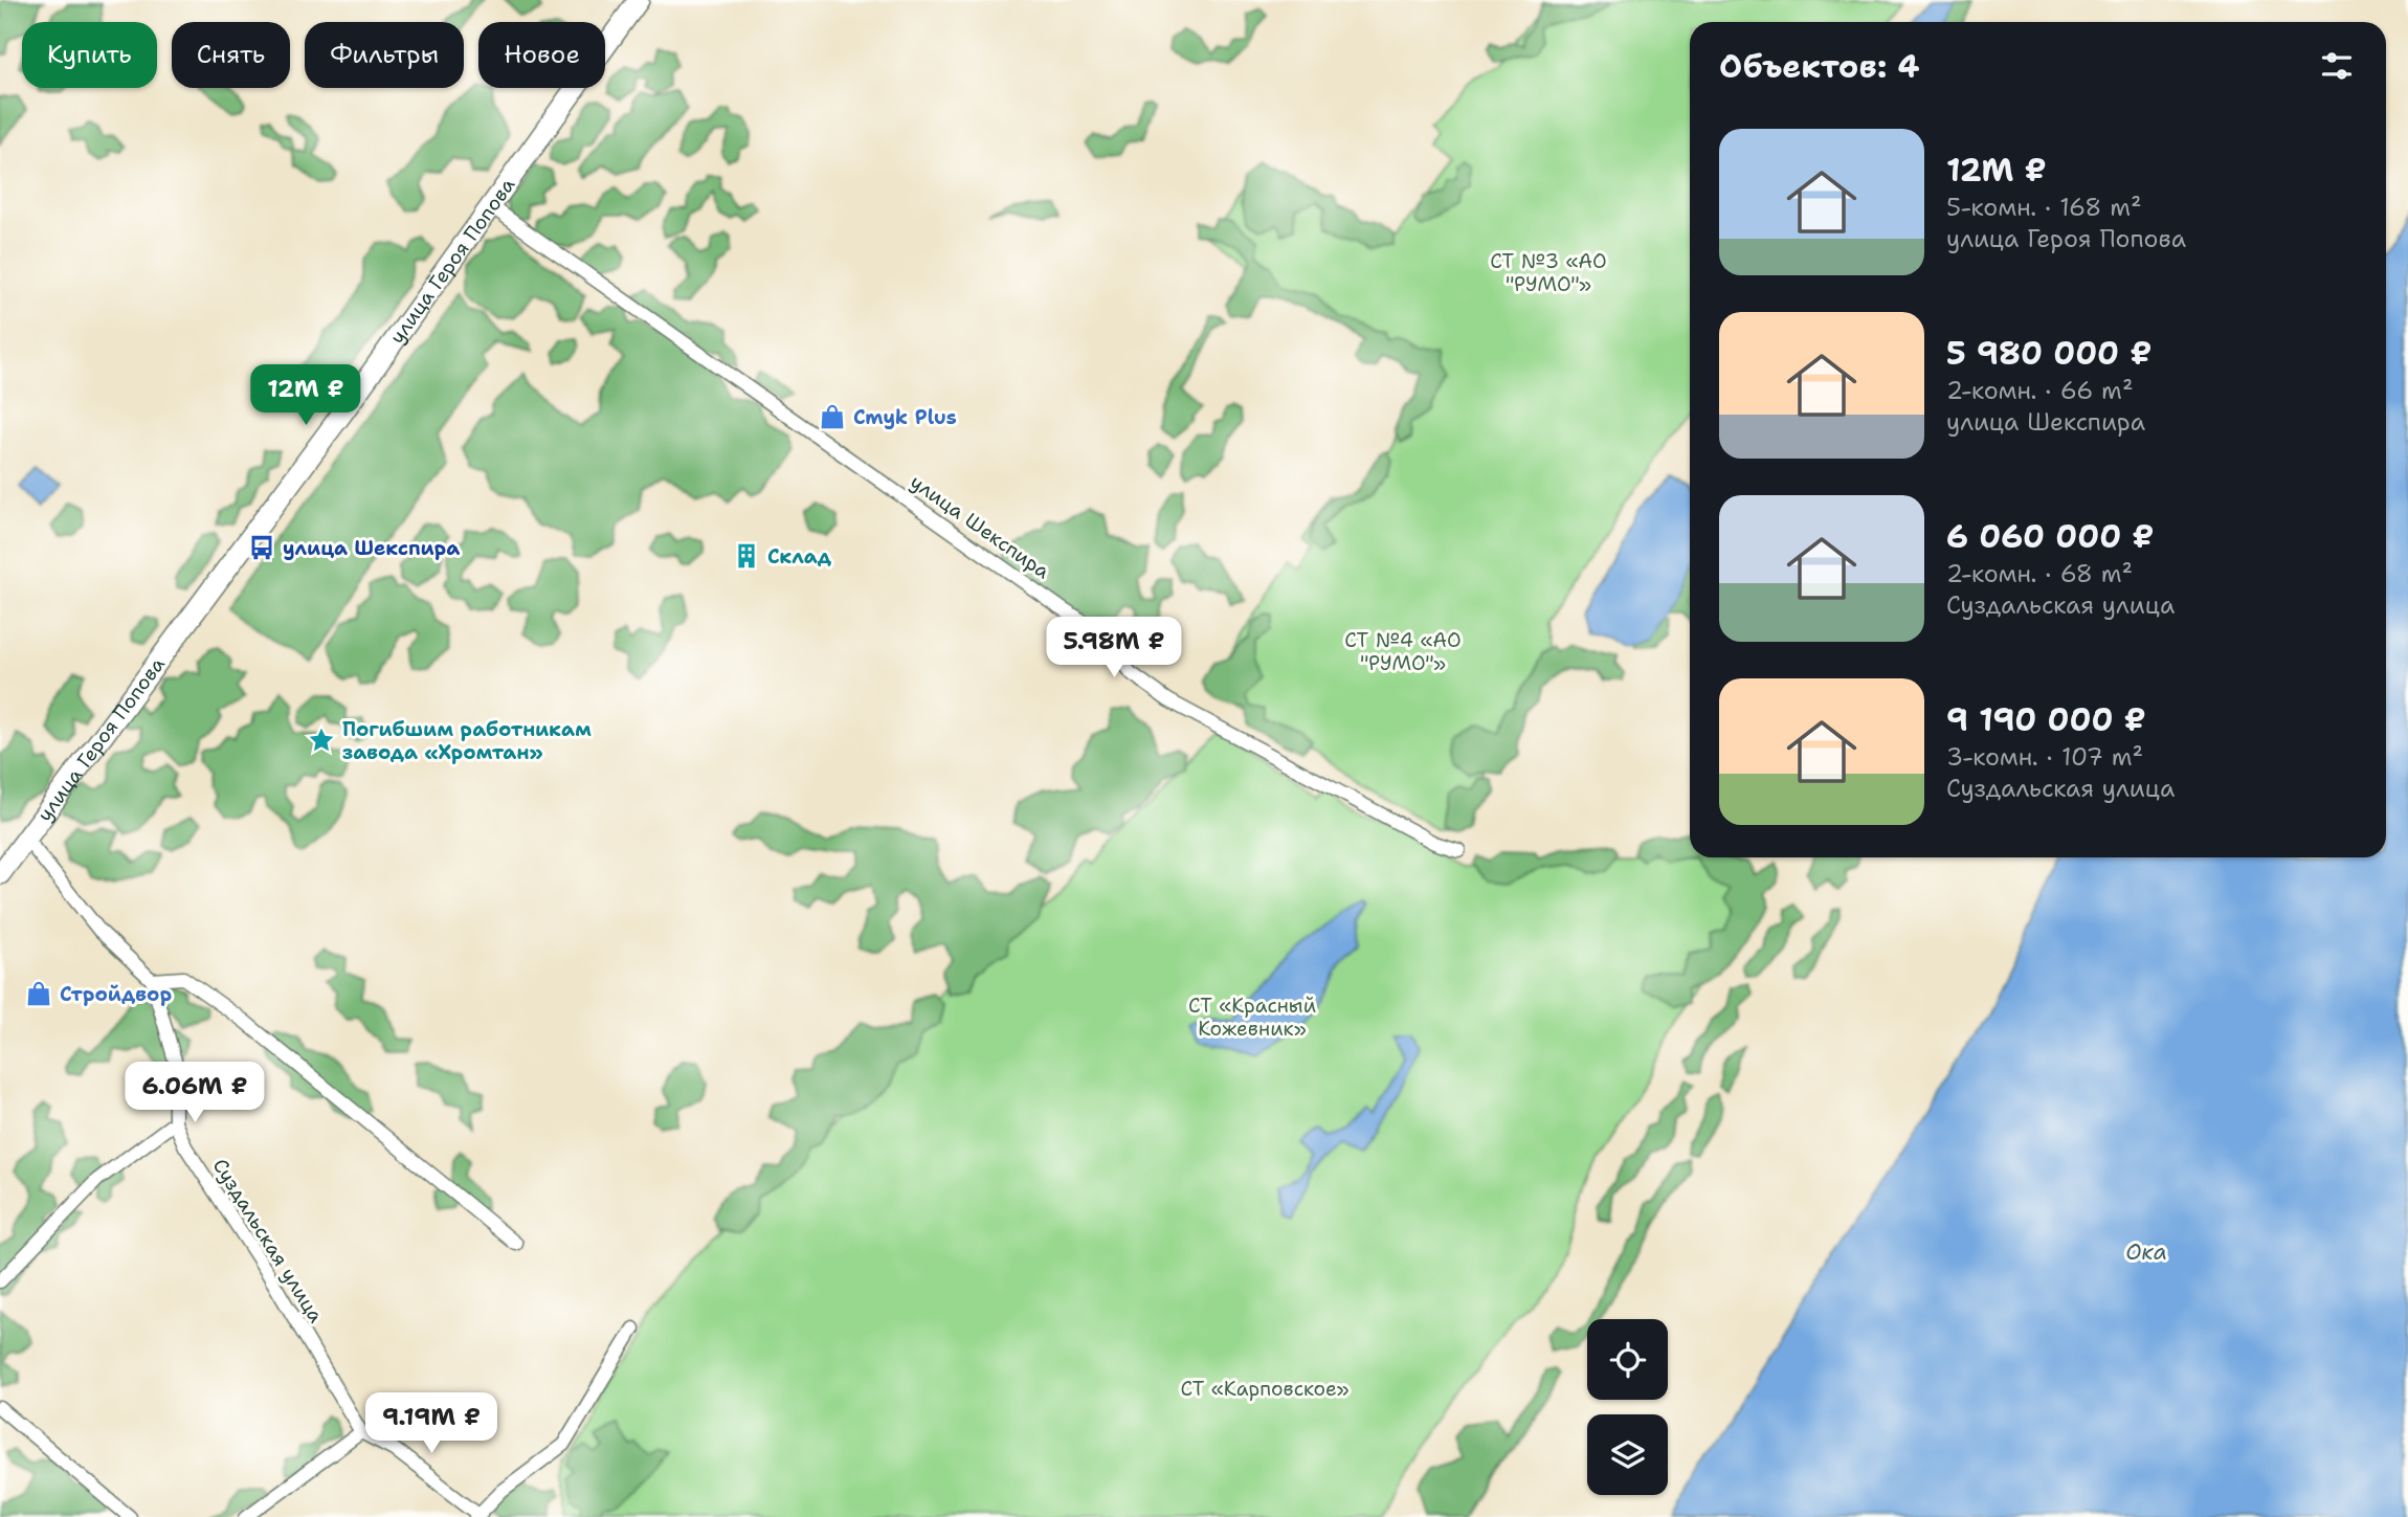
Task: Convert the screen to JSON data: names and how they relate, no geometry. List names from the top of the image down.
{
  "streets": {
    "street": ["улица Героя Попова", "улица Шекспира", "Суздальская улица"]
  },
  "crossings": [
    ["улица Героя Попова", "улица Шекспира"]
  ],
  "water": ["Ока"],
  "parks": [
    "СТ №3 «АО \"РУМО\"»",
    "СТ №4 «АО \"РУМО\"»",
    "СТ «Красный Кожевник»",
    "СТ «Карповское»"
  ],
  "places": {
    "shop": ["Cmyk Plus", "Стройдвор"],
    "bus stop": ["улица Шекспира"],
    "building": ["Склад"],
    "place": ["Погибшим работникам завода «Хромтан»"]
  },
  "page": {
    "chip": [
      "Купить",
      "Снять",
      "Фильтры",
      "Новое"
    ],
    "heading": "Объектов: 4",
    "list": [
      {
        "name": "12M ₽",
        "note": "5-комн. · 168 m² · улица Героя Попова"
      },
      {
        "name": "5 980 000 ₽",
        "note": "2-комн. · 66 m² · улица Шекспира"
      },
      {
        "name": "6 060 000 ₽",
        "note": "2-комн. · 68 m² · Суздальская улица"
      },
      {
        "name": "9 190 000 ₽",
        "note": "3-комн. · 107 m² · Суздальская улица"
      }
    ],
    "price": [
      "12M ₽",
      "5.98M ₽",
      "6.06M ₽",
      "9.19M ₽"
    ]
  }
}
